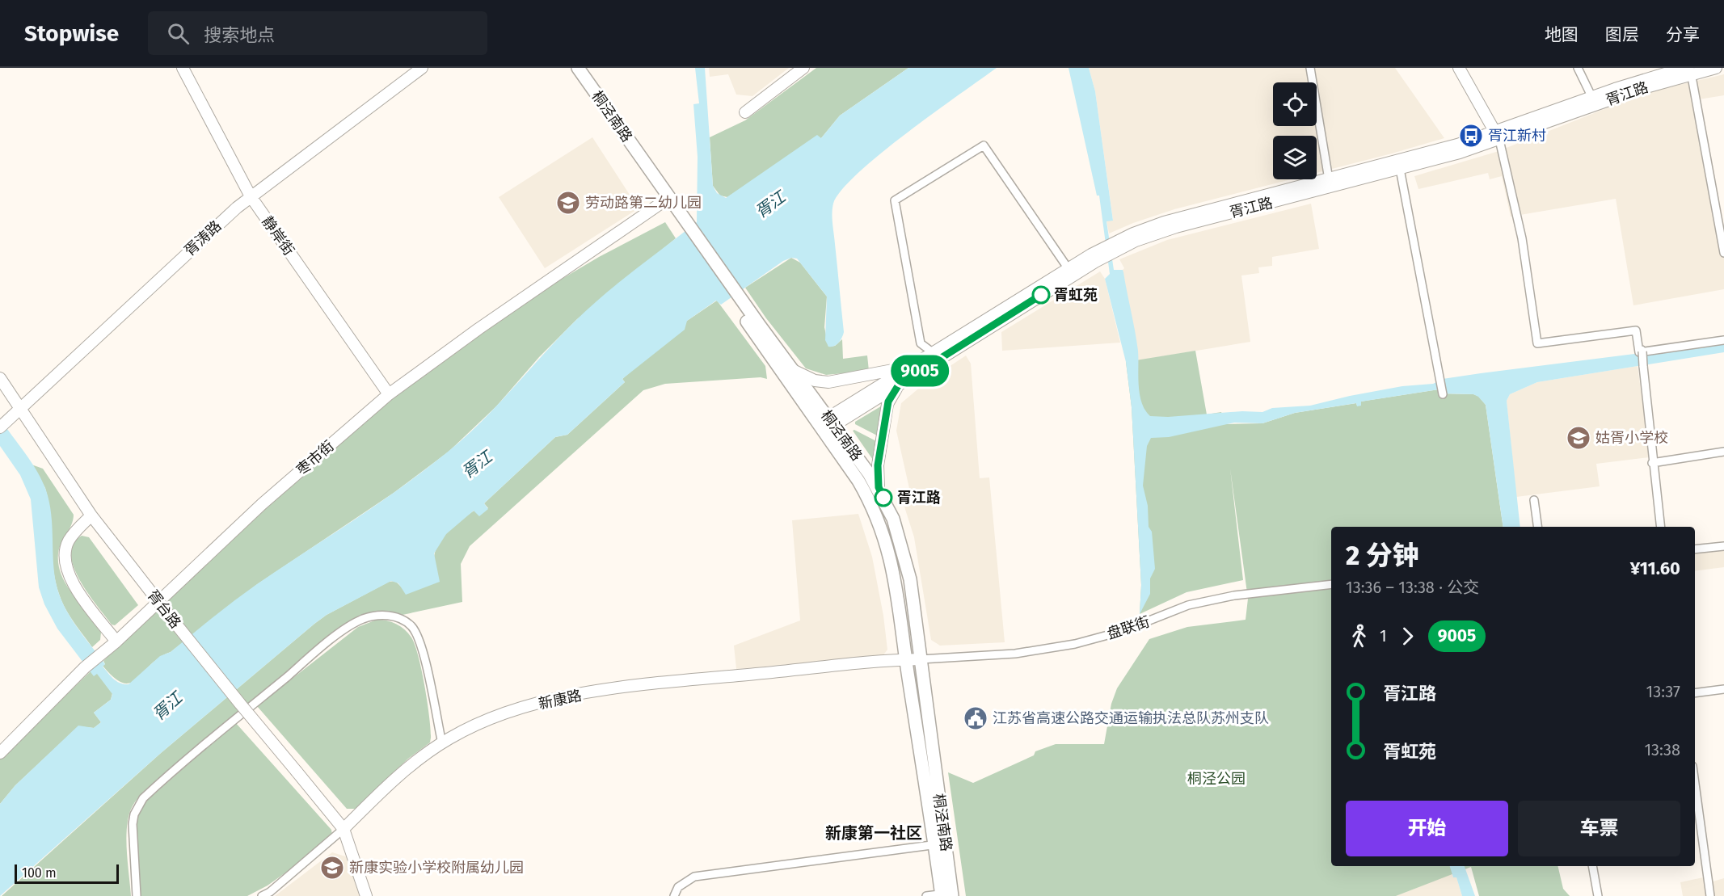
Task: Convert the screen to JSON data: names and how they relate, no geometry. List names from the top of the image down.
{
  "streets": {
    "main road": ["桐泾南路"],
    "street": [
      "胥江路",
      "静岸街",
      "胥涛路",
      "枣市街",
      "胥台路",
      "盘联街",
      "新康路"
    ]
  },
  "crossings": [
    ["胥江路", "桐泾南路"],
    ["桐泾南路", "枣市街"],
    ["桐泾南路", "盘联街"],
    ["桐泾南路", "新康路"],
    ["静岸街", "胥涛路"],
    ["静岸街", "枣市街"],
    ["胥涛路", "胥台路"],
    ["胥台路", "新康路"],
    ["盘联街", "新康路"]
  ],
  "districts": ["新康第一社区"],
  "water": ["胥江"],
  "parks": ["桐泾公园"],
  "places": {
    "bus stop": ["胥江新村"],
    "school or university": ["劳动路第二幼儿园", "姑胥小学校", "新康实验小学校附属幼儿园"],
    "other": ["胥虹苑", "胥江路"],
    "public building": ["江苏省高速公路交通运输执法总队苏州支队"]
  },
  "lines": ["bus line 9005"],
  "scale_bar": "100 m",
  "page": {
    "header": "Stopwise",
    "search": "搜索地点",
    "nav": ["地图", "图层", "分享"],
    "on_map": "9005",
    "heading": ["2 分钟", "13:36 – 13:38 · 公交", "¥11.60"],
    "legs": ["1", "9005"],
    "list": [
      {
        "name": "胥江路",
        "value": "13:37"
      },
      {
        "name": "胥虹苑",
        "value": "13:38"
      }
    ],
    "buttons": ["开始", "车票"],
    "scale": "100 m"
  }
}
